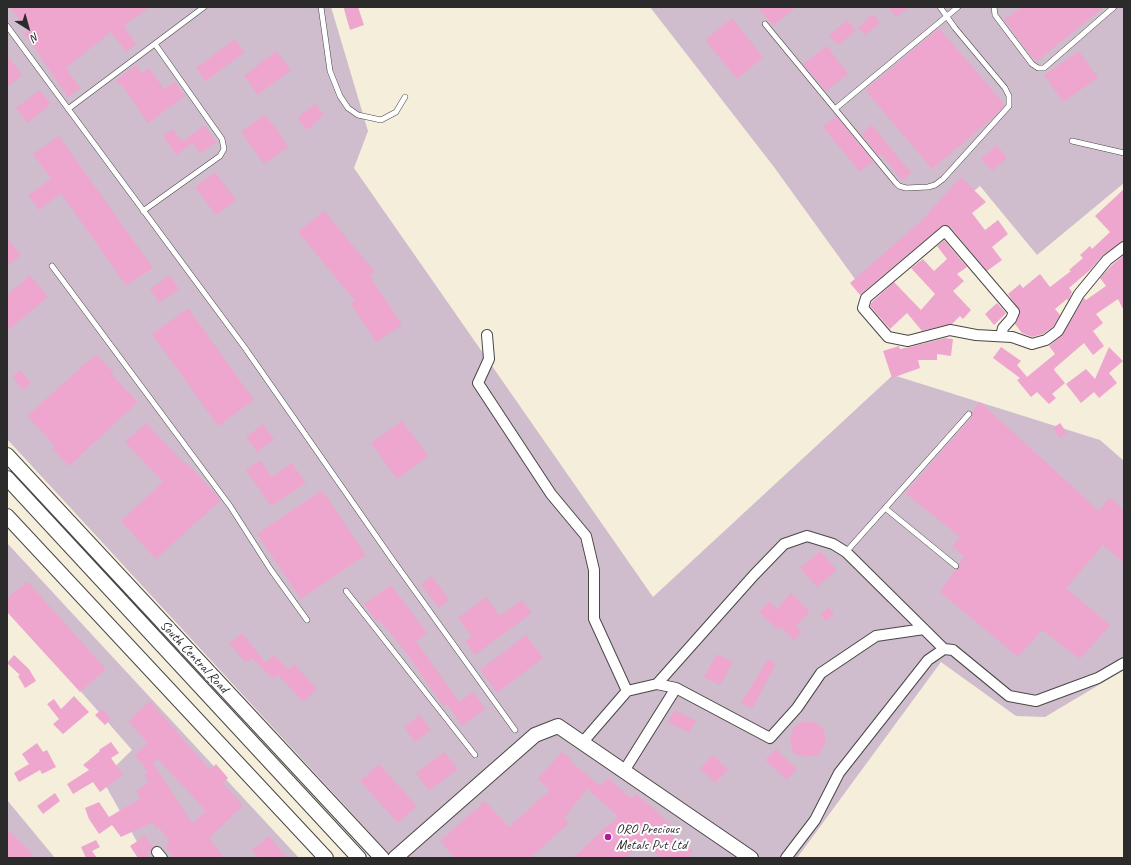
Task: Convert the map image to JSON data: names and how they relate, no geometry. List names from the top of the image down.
{
  "streets": {
    "main road": ["South Central Road"]
  },
  "places": ["ORO Precious Metals Pvt Ltd"],
  "north": "bottom right"
}
